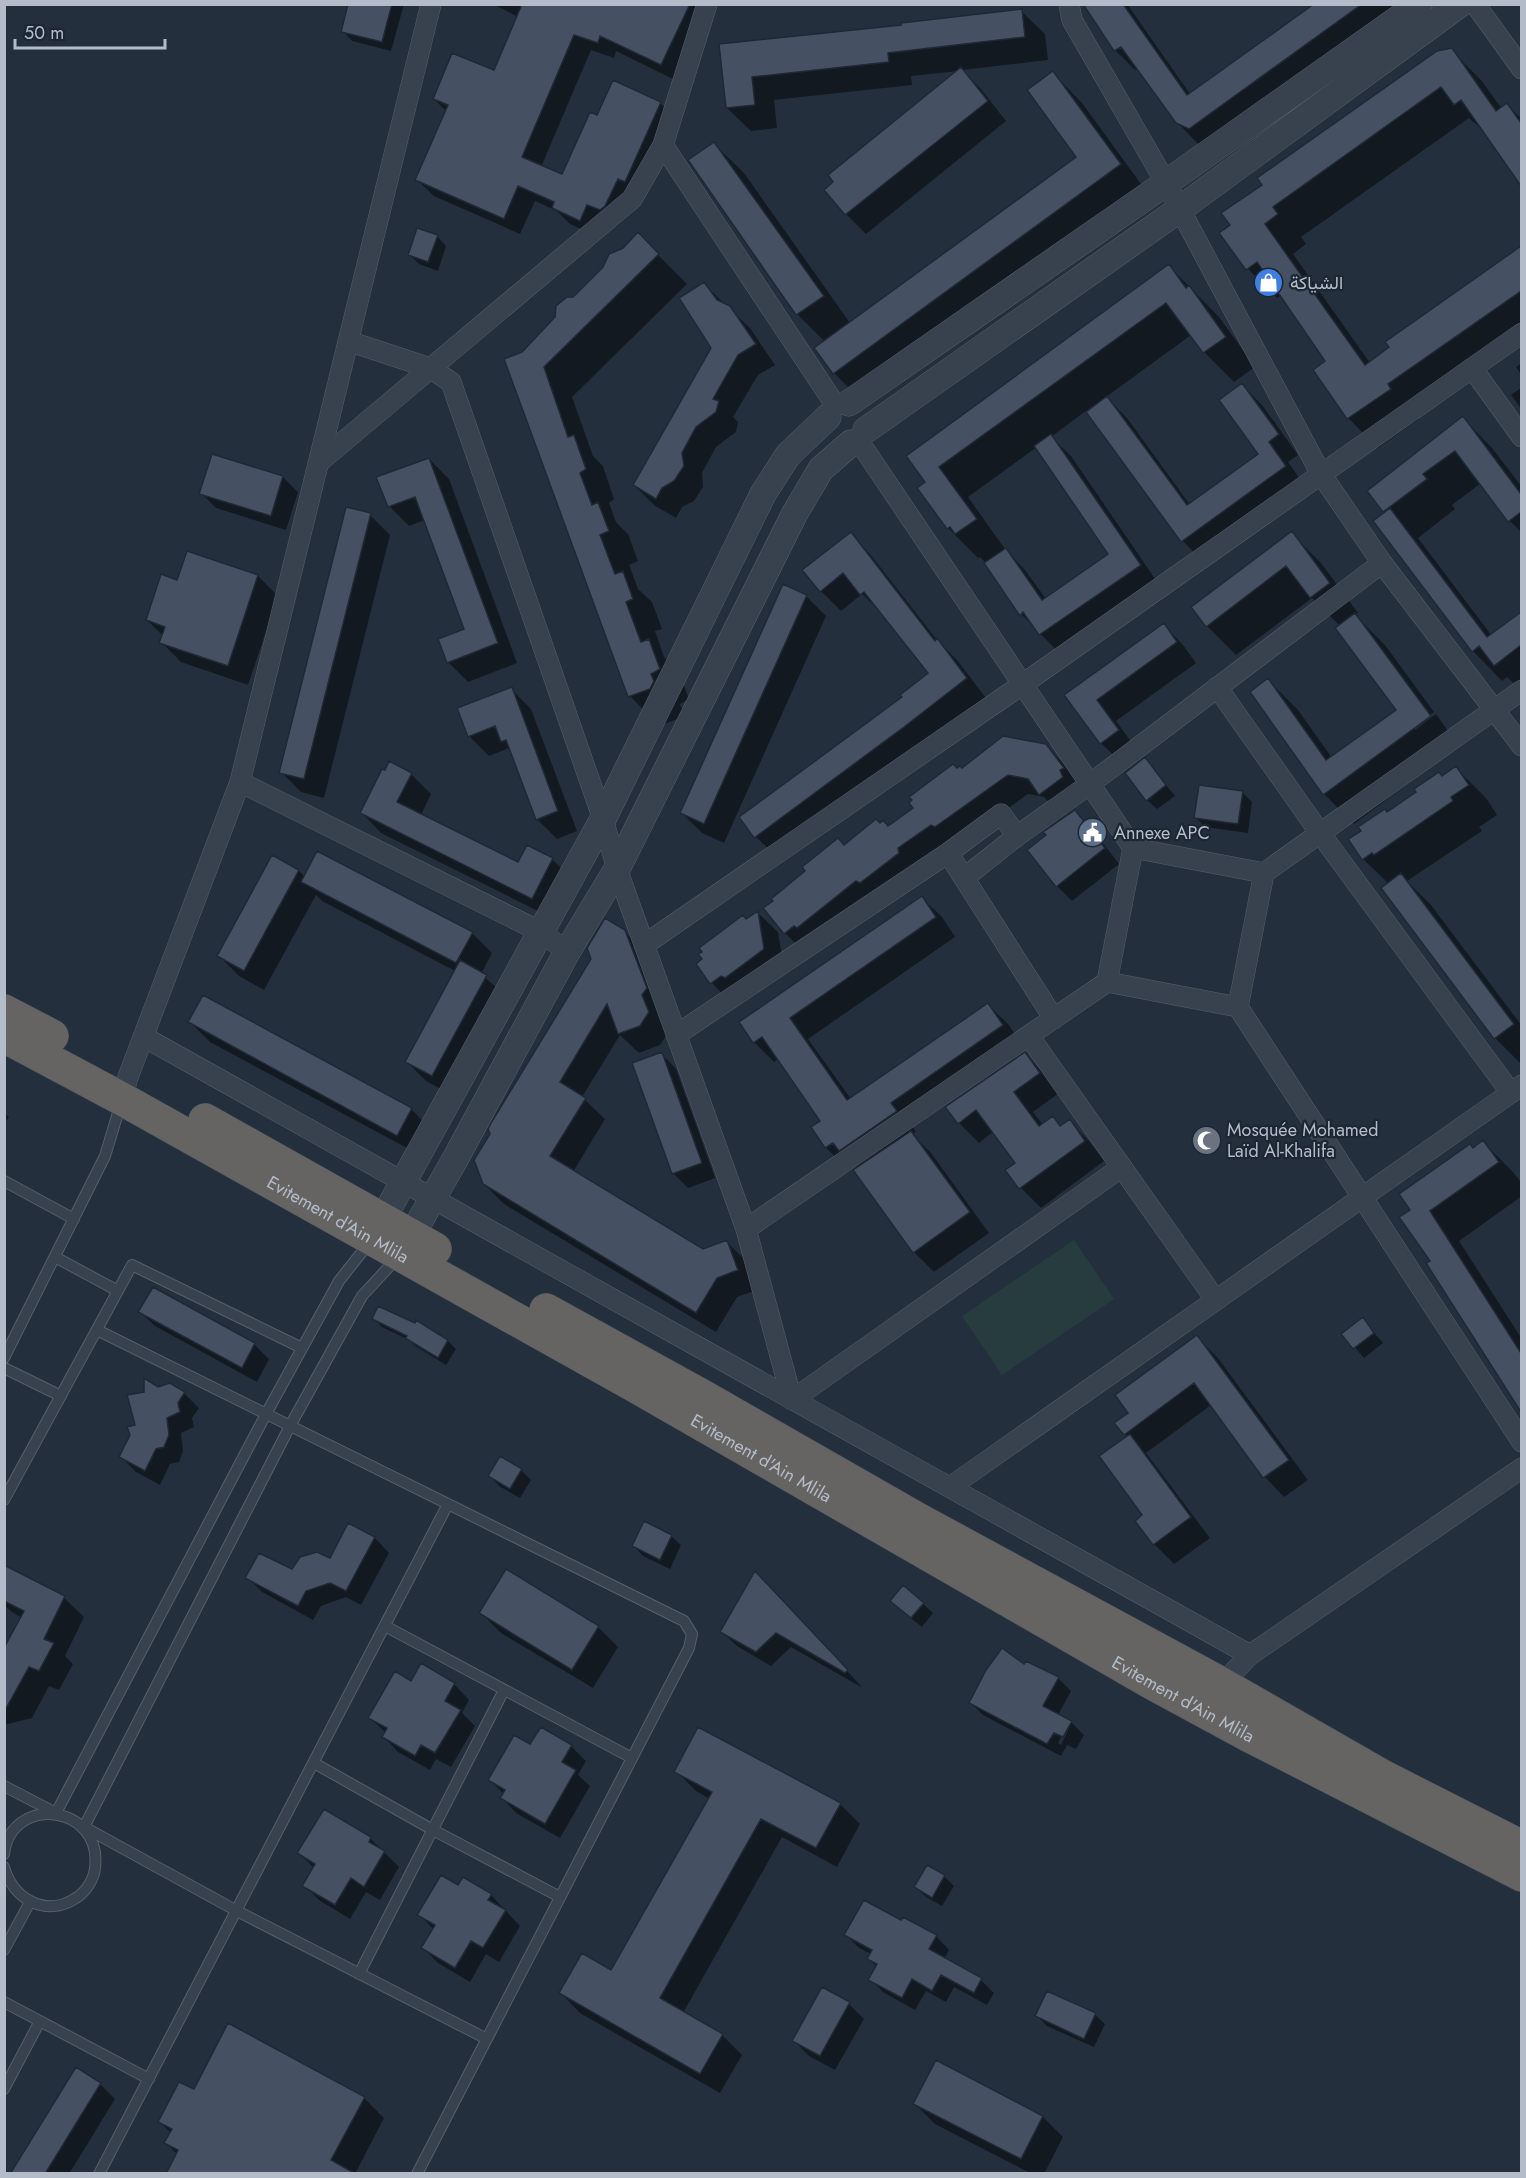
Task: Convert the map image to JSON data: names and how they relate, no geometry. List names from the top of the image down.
{
  "streets": {
    "highway": ["Evitement d'Ain Mlila"]
  },
  "places": {
    "shop": ["الشياكة"],
    "public building": ["Annexe APC"],
    "mosque": ["Mosquée Mohamed Laïd Al-Khalifa"]
  },
  "scale_bar": "50 m"
}
